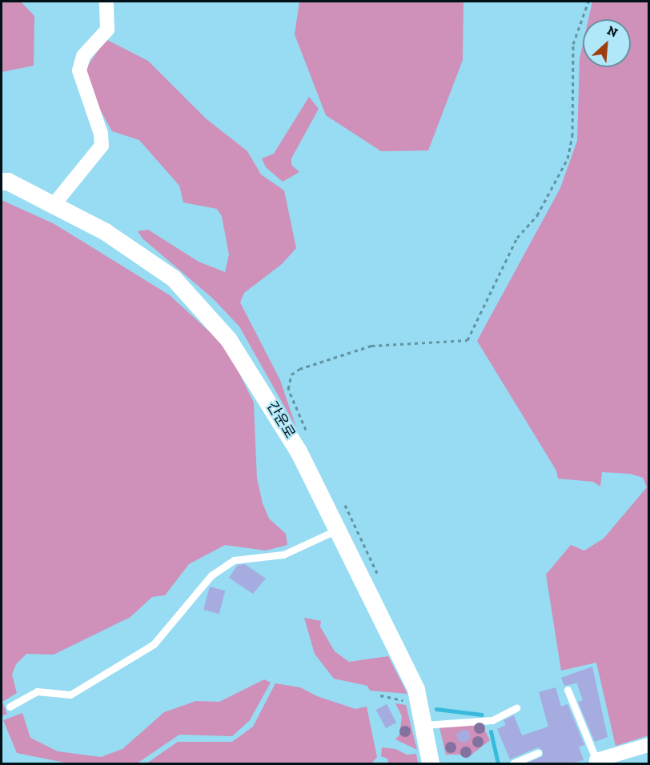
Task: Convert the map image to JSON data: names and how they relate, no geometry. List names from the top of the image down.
{
  "streets": {
    "street": ["간운로"]
  },
  "north": "top right"
}
